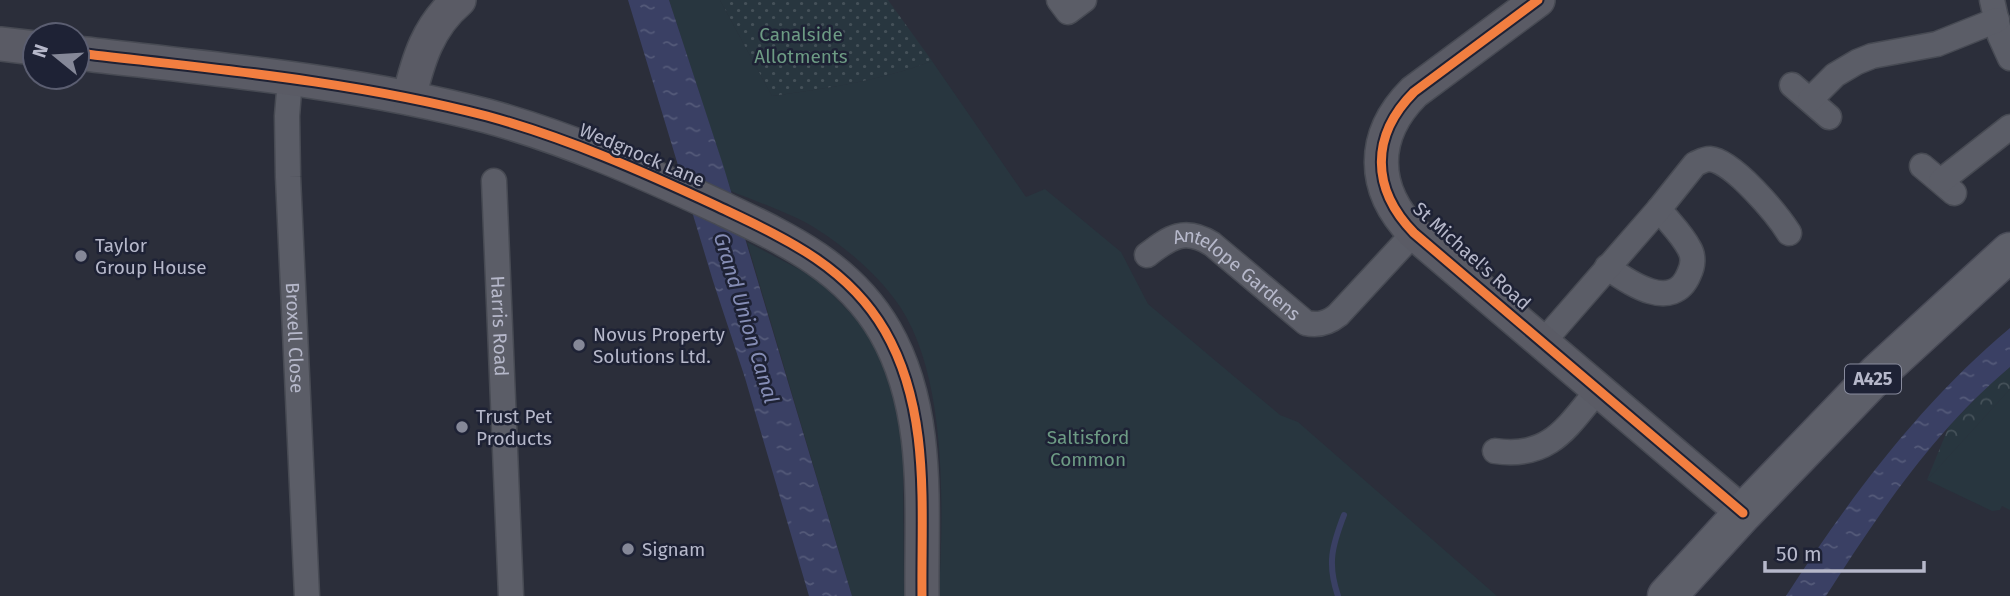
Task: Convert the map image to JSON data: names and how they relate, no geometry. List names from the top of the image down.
{
  "streets": {
    "main road": ["A425"],
    "street": [
      "Wedgnock Lane",
      "St Michael's Road",
      "Antelope Gardens",
      "Harris Road",
      "Broxell Close"
    ]
  },
  "crossings": [
    ["Wedgnock Lane", "Broxell Close"],
    ["St Michael's Road", "Antelope Gardens"],
    ["St Michael's Road", "A425"]
  ],
  "water": ["Grand Union Canal"],
  "parks": ["Canalside Allotments", "Saltisford Common"],
  "places": [
    "Taylor Group House",
    "Novus Property Solutions Ltd.",
    "Trust Pet Products",
    "Signam"
  ],
  "scale_bar": "50 m",
  "north": "left"
}
